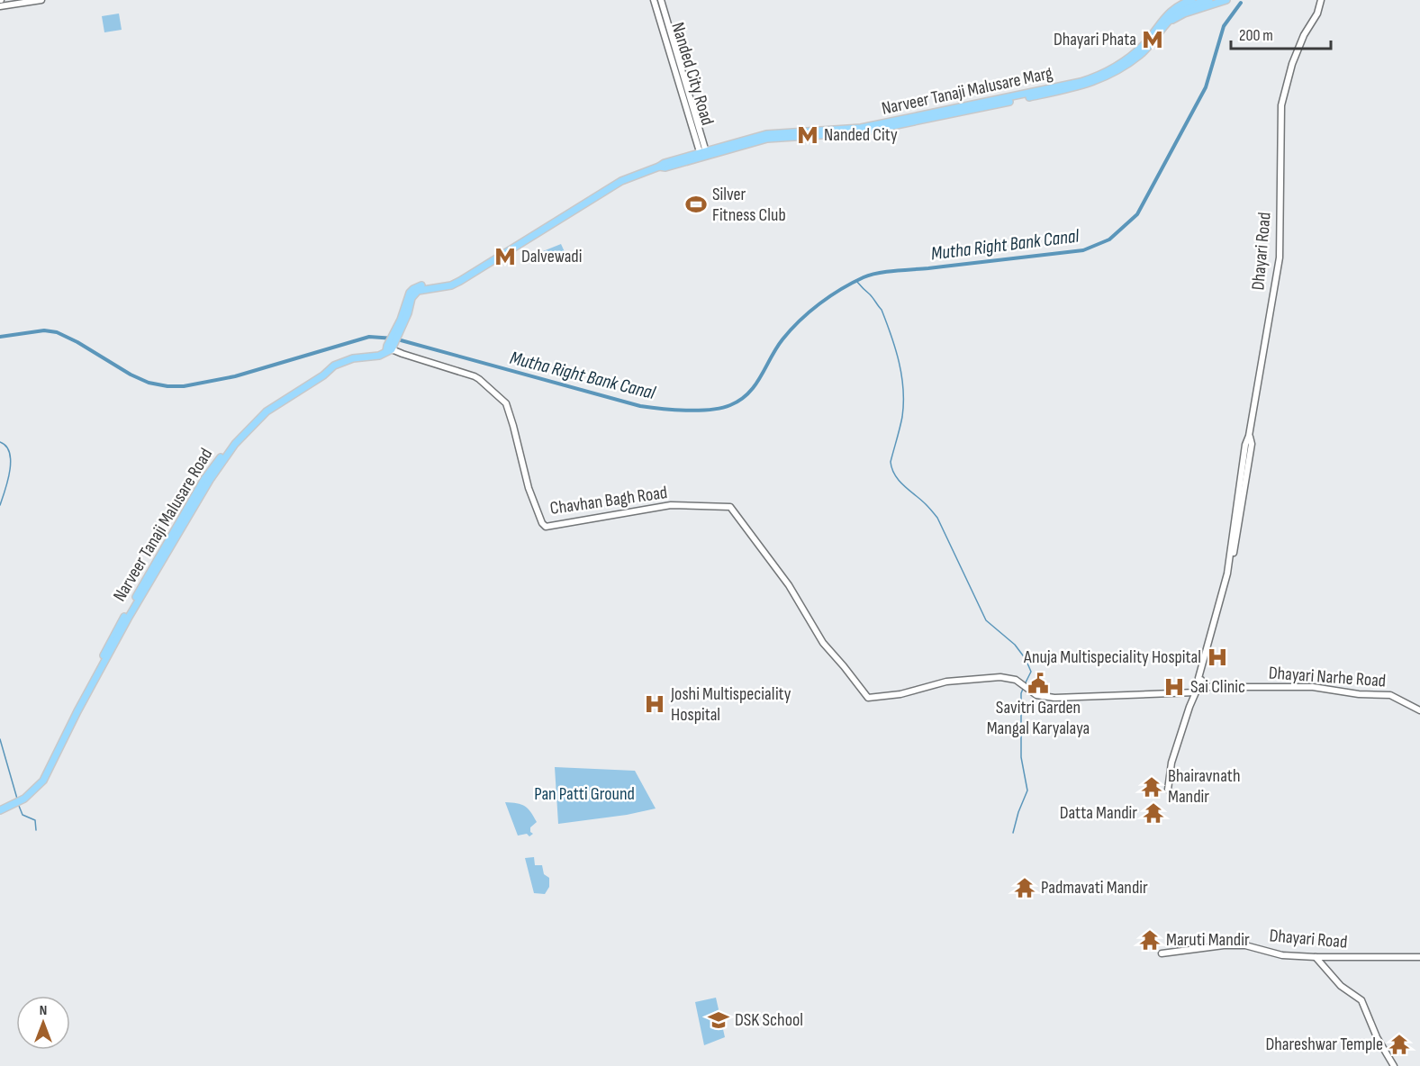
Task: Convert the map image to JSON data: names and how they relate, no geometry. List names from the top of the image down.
{
  "streets": {
    "main road": ["Narveer Tanaji Malusare Marg", "Narveer Tanaji Malusare Road"],
    "street": [
      "Nanded City Road",
      "Dhayari Road",
      "Chavhan Bagh Road",
      "Dhayari Narhe Road"
    ]
  },
  "crossings": [
    ["Nanded City Road", "Narveer Tanaji Malusare Marg"],
    ["Narveer Tanaji Malusare Marg", "Chavhan Bagh Road"],
    ["Narveer Tanaji Malusare Marg", "Narveer Tanaji Malusare Road"],
    ["Dhayari Road", "Dhayari Narhe Road"],
    ["Chavhan Bagh Road", "Narveer Tanaji Malusare Road"],
    ["Chavhan Bagh Road", "Dhayari Narhe Road"]
  ],
  "water": ["Mutha Right Bank Canal"],
  "parks": ["Pan Patti Ground"],
  "places": {
    "metro station": ["Dhayari Phata", "Nanded City", "Dalvewadi"],
    "sports": ["Silver Fitness Club"],
    "hospital": ["Anuja Multispeciality Hospital", "Sai Clinic", "Joshi Multispeciality Hospital"],
    "public building": ["Savitri Garden Mangal Karyalaya"],
    "temple": [
      "Bhairavnath Mandir",
      "Datta Mandir",
      "Padmavati Mandir",
      "Maruti Mandir",
      "Dhareshwar Temple"
    ],
    "school or university": ["DSK School"]
  },
  "scale_bar": "200 m",
  "north": "top"
}
